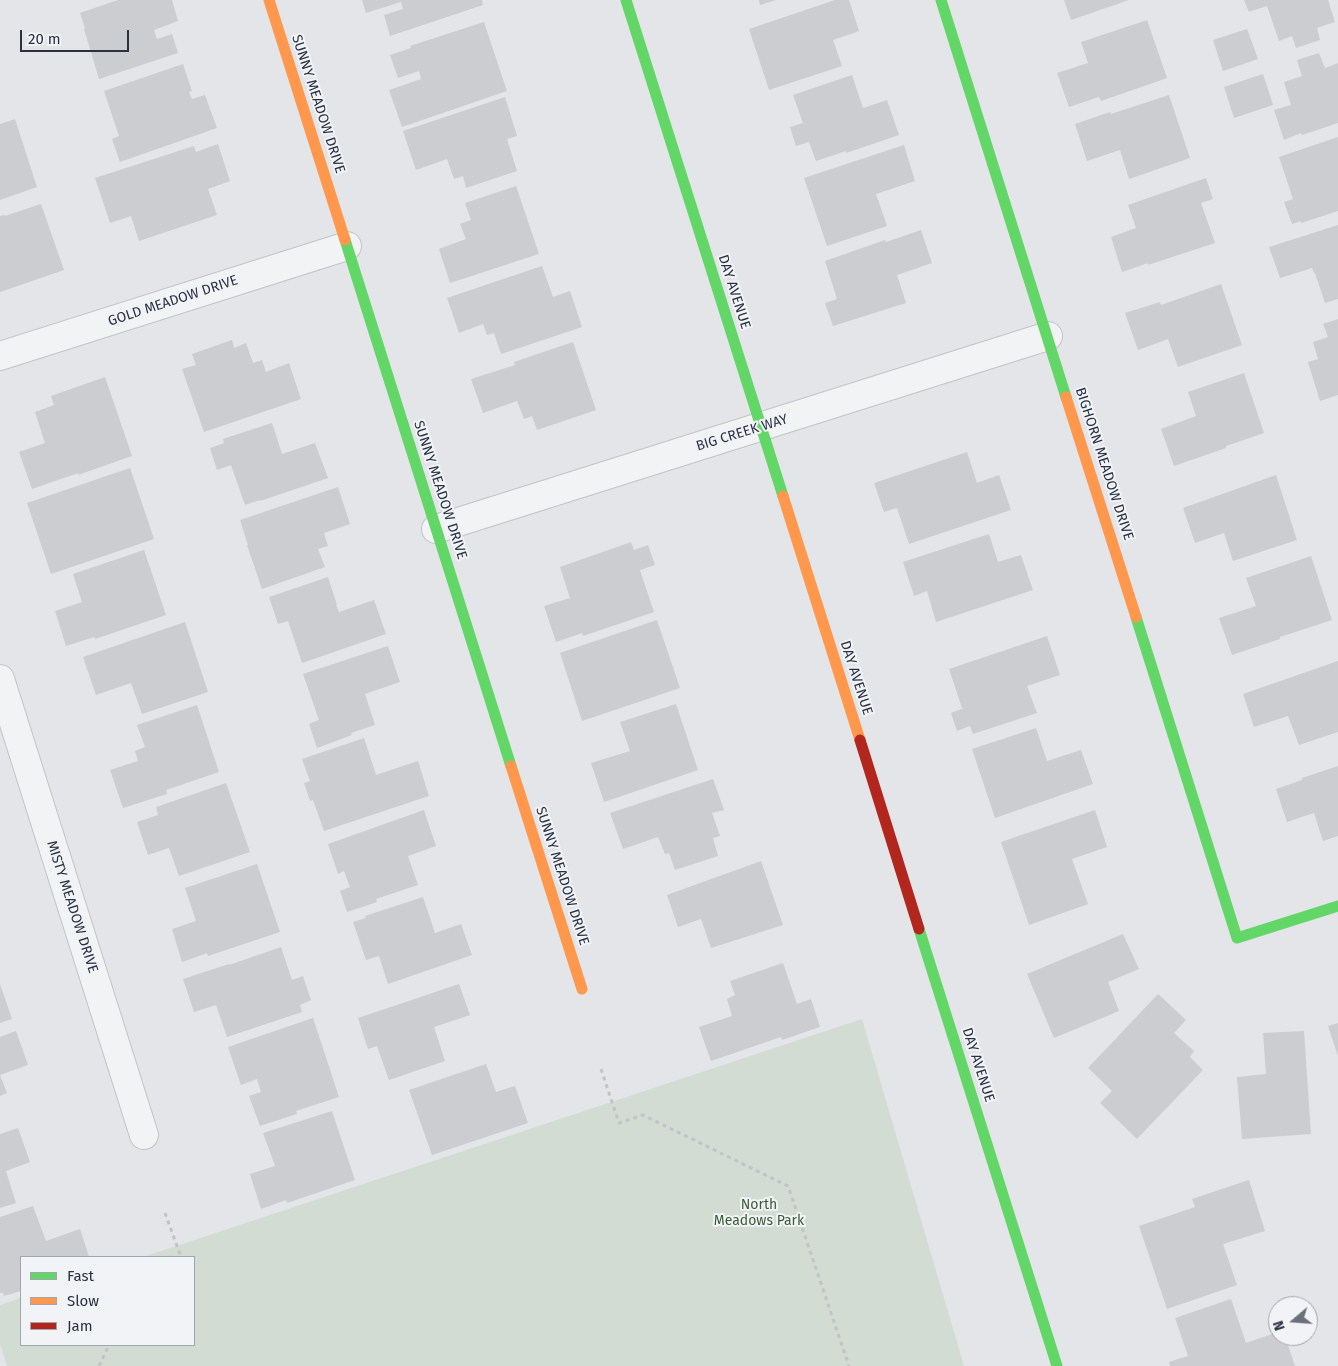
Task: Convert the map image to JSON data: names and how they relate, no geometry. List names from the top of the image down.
{
  "streets": {
    "street": [
      "SUNNY MEADOW DRIVE",
      "DAY AVENUE",
      "GOLD MEADOW DRIVE",
      "BIG CREEK WAY",
      "BIGHORN MEADOW DRIVE",
      "MISTY MEADOW DRIVE"
    ]
  },
  "crossings": [
    ["SUNNY MEADOW DRIVE", "GOLD MEADOW DRIVE"],
    ["SUNNY MEADOW DRIVE", "BIG CREEK WAY"],
    ["DAY AVENUE", "BIG CREEK WAY"],
    ["BIG CREEK WAY", "BIGHORN MEADOW DRIVE"]
  ],
  "parks": ["North Meadows Park"],
  "legend": ["Fast", "Slow", "Jam"],
  "scale_bar": "20 m",
  "north": "left"
}
